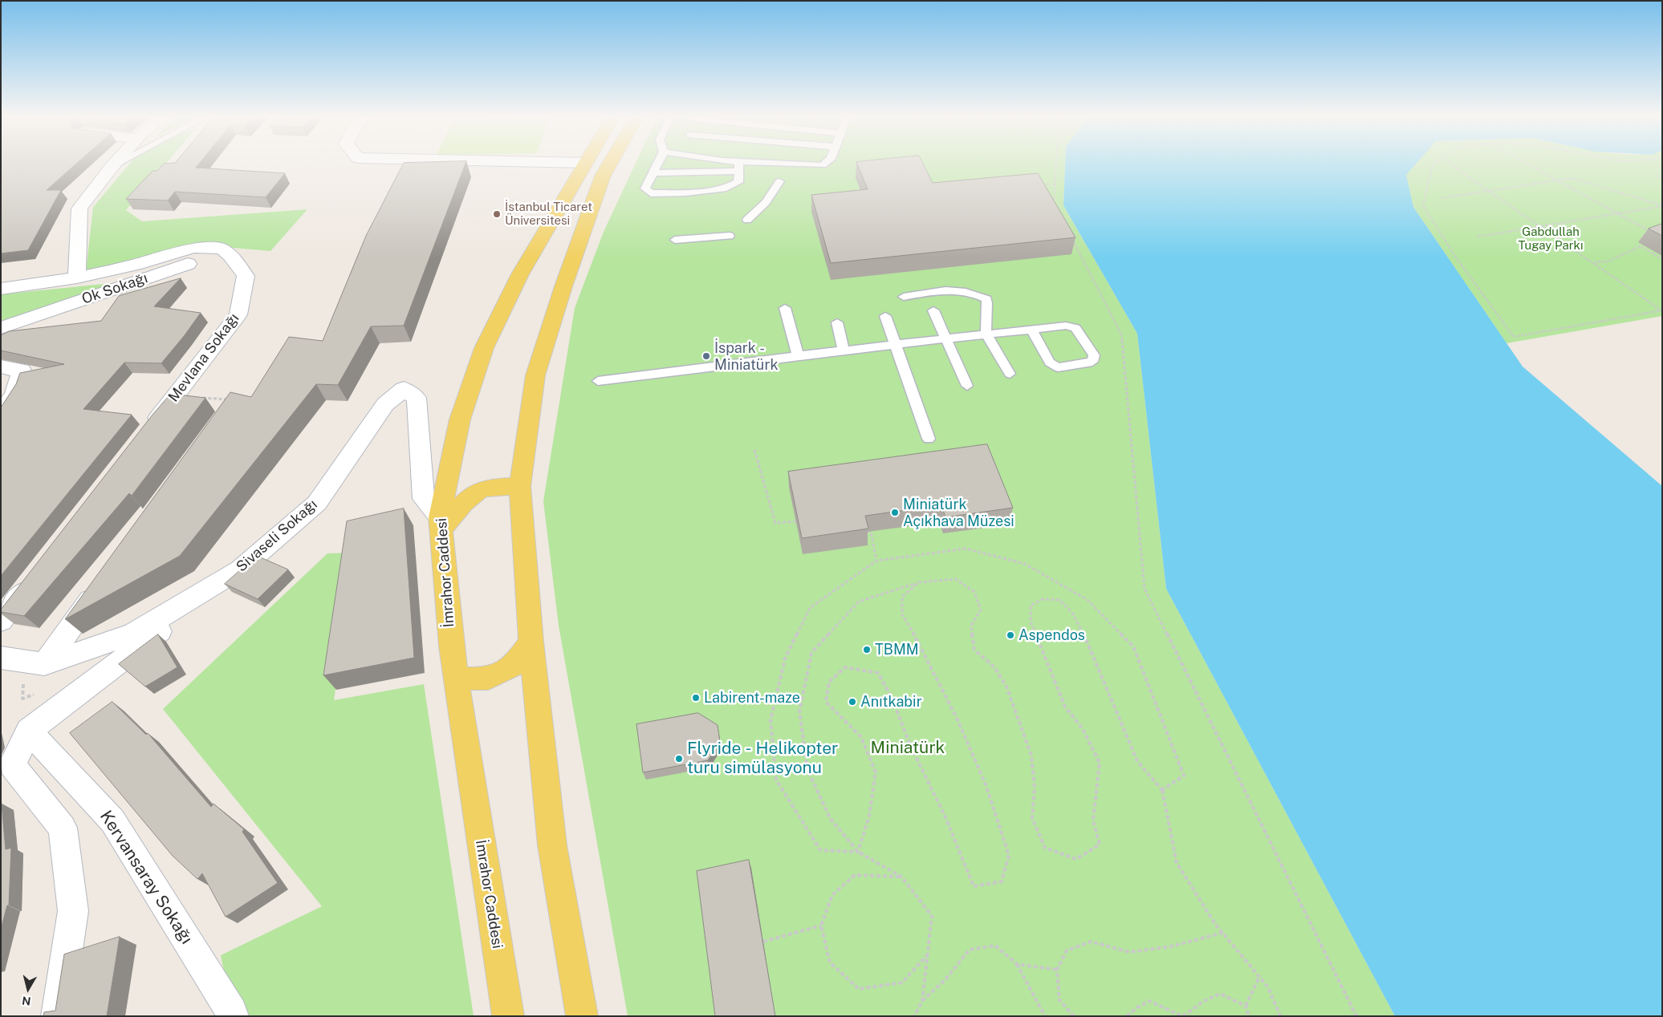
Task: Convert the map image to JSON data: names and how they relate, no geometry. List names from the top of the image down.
{
  "streets": {
    "main road": ["İmrahor Caddesi"],
    "street": [
      "Ok Sokağı",
      "Mevlana Sokağı",
      "Sivaseli Sokağı",
      "Kervansaray Sokağı"
    ]
  },
  "crossings": [
    ["Ok Sokağı", "Mevlana Sokağı"],
    ["Sivaseli Sokağı", "İmrahor Caddesi"]
  ],
  "parks": ["Gabdullah Tugay Parkı", "Miniatürk"],
  "places": [
    "İstanbul Ticaret Üniversitesi",
    "İspark - Miniatürk",
    "Miniatürk Açıkhava Müzesi",
    "Aspendos",
    "TBMM",
    "Labirent-maze",
    "Anıtkabir",
    "Flyride - Helikopter turu simülasyonu"
  ],
  "north": "bottom"
}
